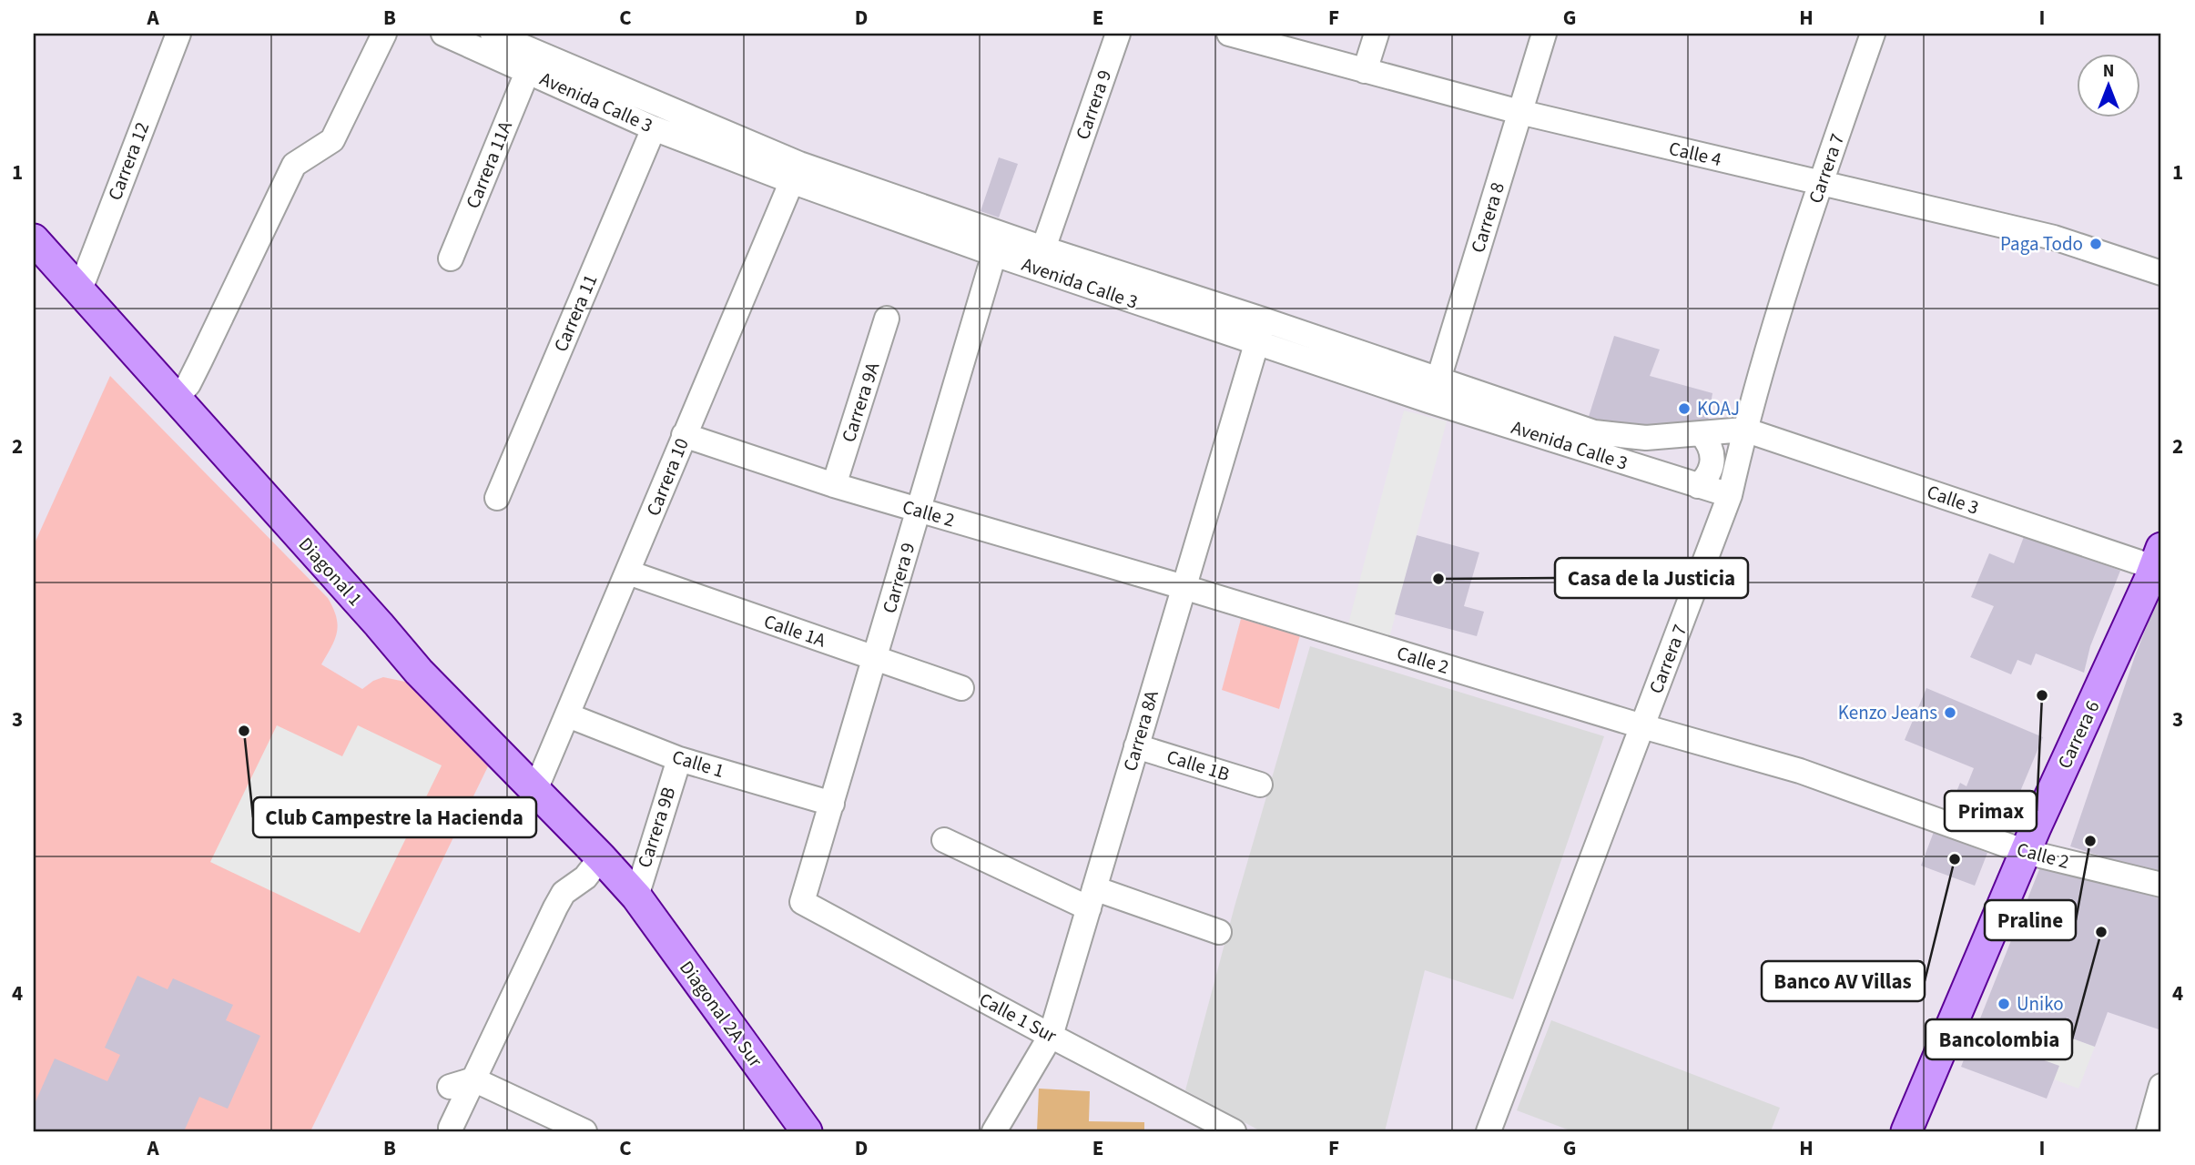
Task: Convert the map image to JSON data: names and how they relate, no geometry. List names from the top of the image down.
{
  "streets": {
    "main road": ["Diagonal 1", "Carrera 6", "Diagonal 2A Sur"],
    "street": [
      "Avenida Calle 3",
      "Carrera 9",
      "Calle 4",
      "Carrera 12",
      "Carrera 11A",
      "Carrera 7",
      "Carrera 8",
      "Carrera 11",
      "Carrera 9A",
      "Carrera 10",
      "Calle 3",
      "Calle 2",
      "Calle 1A",
      "Carrera 8A",
      "Calle 1",
      "Calle 1B",
      "Carrera 9B",
      "Calle 1 Sur"
    ]
  },
  "crossings": [
    ["Avenida Calle 3", "Carrera 9"],
    ["Avenida Calle 3", "Carrera 11A"],
    ["Avenida Calle 3", "Carrera 7"],
    ["Avenida Calle 3", "Carrera 8"],
    ["Avenida Calle 3", "Carrera 11"],
    ["Avenida Calle 3", "Carrera 10"],
    ["Avenida Calle 3", "Calle 3"],
    ["Avenida Calle 3", "Carrera 8A"],
    ["Carrera 9", "Calle 2"],
    ["Carrera 9", "Calle 1A"],
    ["Carrera 9", "Calle 1"],
    ["Carrera 9", "Calle 1 Sur"],
    ["Calle 4", "Carrera 7"],
    ["Calle 4", "Carrera 8"],
    ["Carrera 12", "Diagonal 1"],
    ["Carrera 7", "Calle 3"],
    ["Carrera 7", "Calle 2"],
    ["Carrera 9A", "Calle 2"],
    ["Carrera 10", "Calle 2"],
    ["Carrera 10", "Diagonal 1"],
    ["Carrera 10", "Calle 1A"],
    ["Carrera 10", "Calle 1"],
    ["Calle 3", "Carrera 6"],
    ["Calle 2", "Carrera 8A"],
    ["Calle 2", "Carrera 6"],
    ["Diagonal 1", "Carrera 9B"],
    ["Diagonal 1", "Diagonal 2A Sur"],
    ["Carrera 8A", "Calle 1B"],
    ["Carrera 8A", "Calle 1 Sur"],
    ["Calle 1", "Carrera 9B"],
    ["Carrera 9B", "Diagonal 2A Sur"]
  ],
  "places": [
    "Paga Todo",
    "KOAJ",
    "Casa de la Justicia",
    "Primax",
    "Kenzo Jeans",
    "Club Campestre la Hacienda",
    "Praline",
    "Banco AV Villas",
    "Bancolombia",
    "Uniko"
  ],
  "north": "top",
  "grid": {
    "columns": [
      "A",
      "B",
      "C",
      "D",
      "E",
      "F",
      "G",
      "H",
      "I"
    ],
    "rows": [
      "1",
      "2",
      "3",
      "4"
    ]
  }
}
